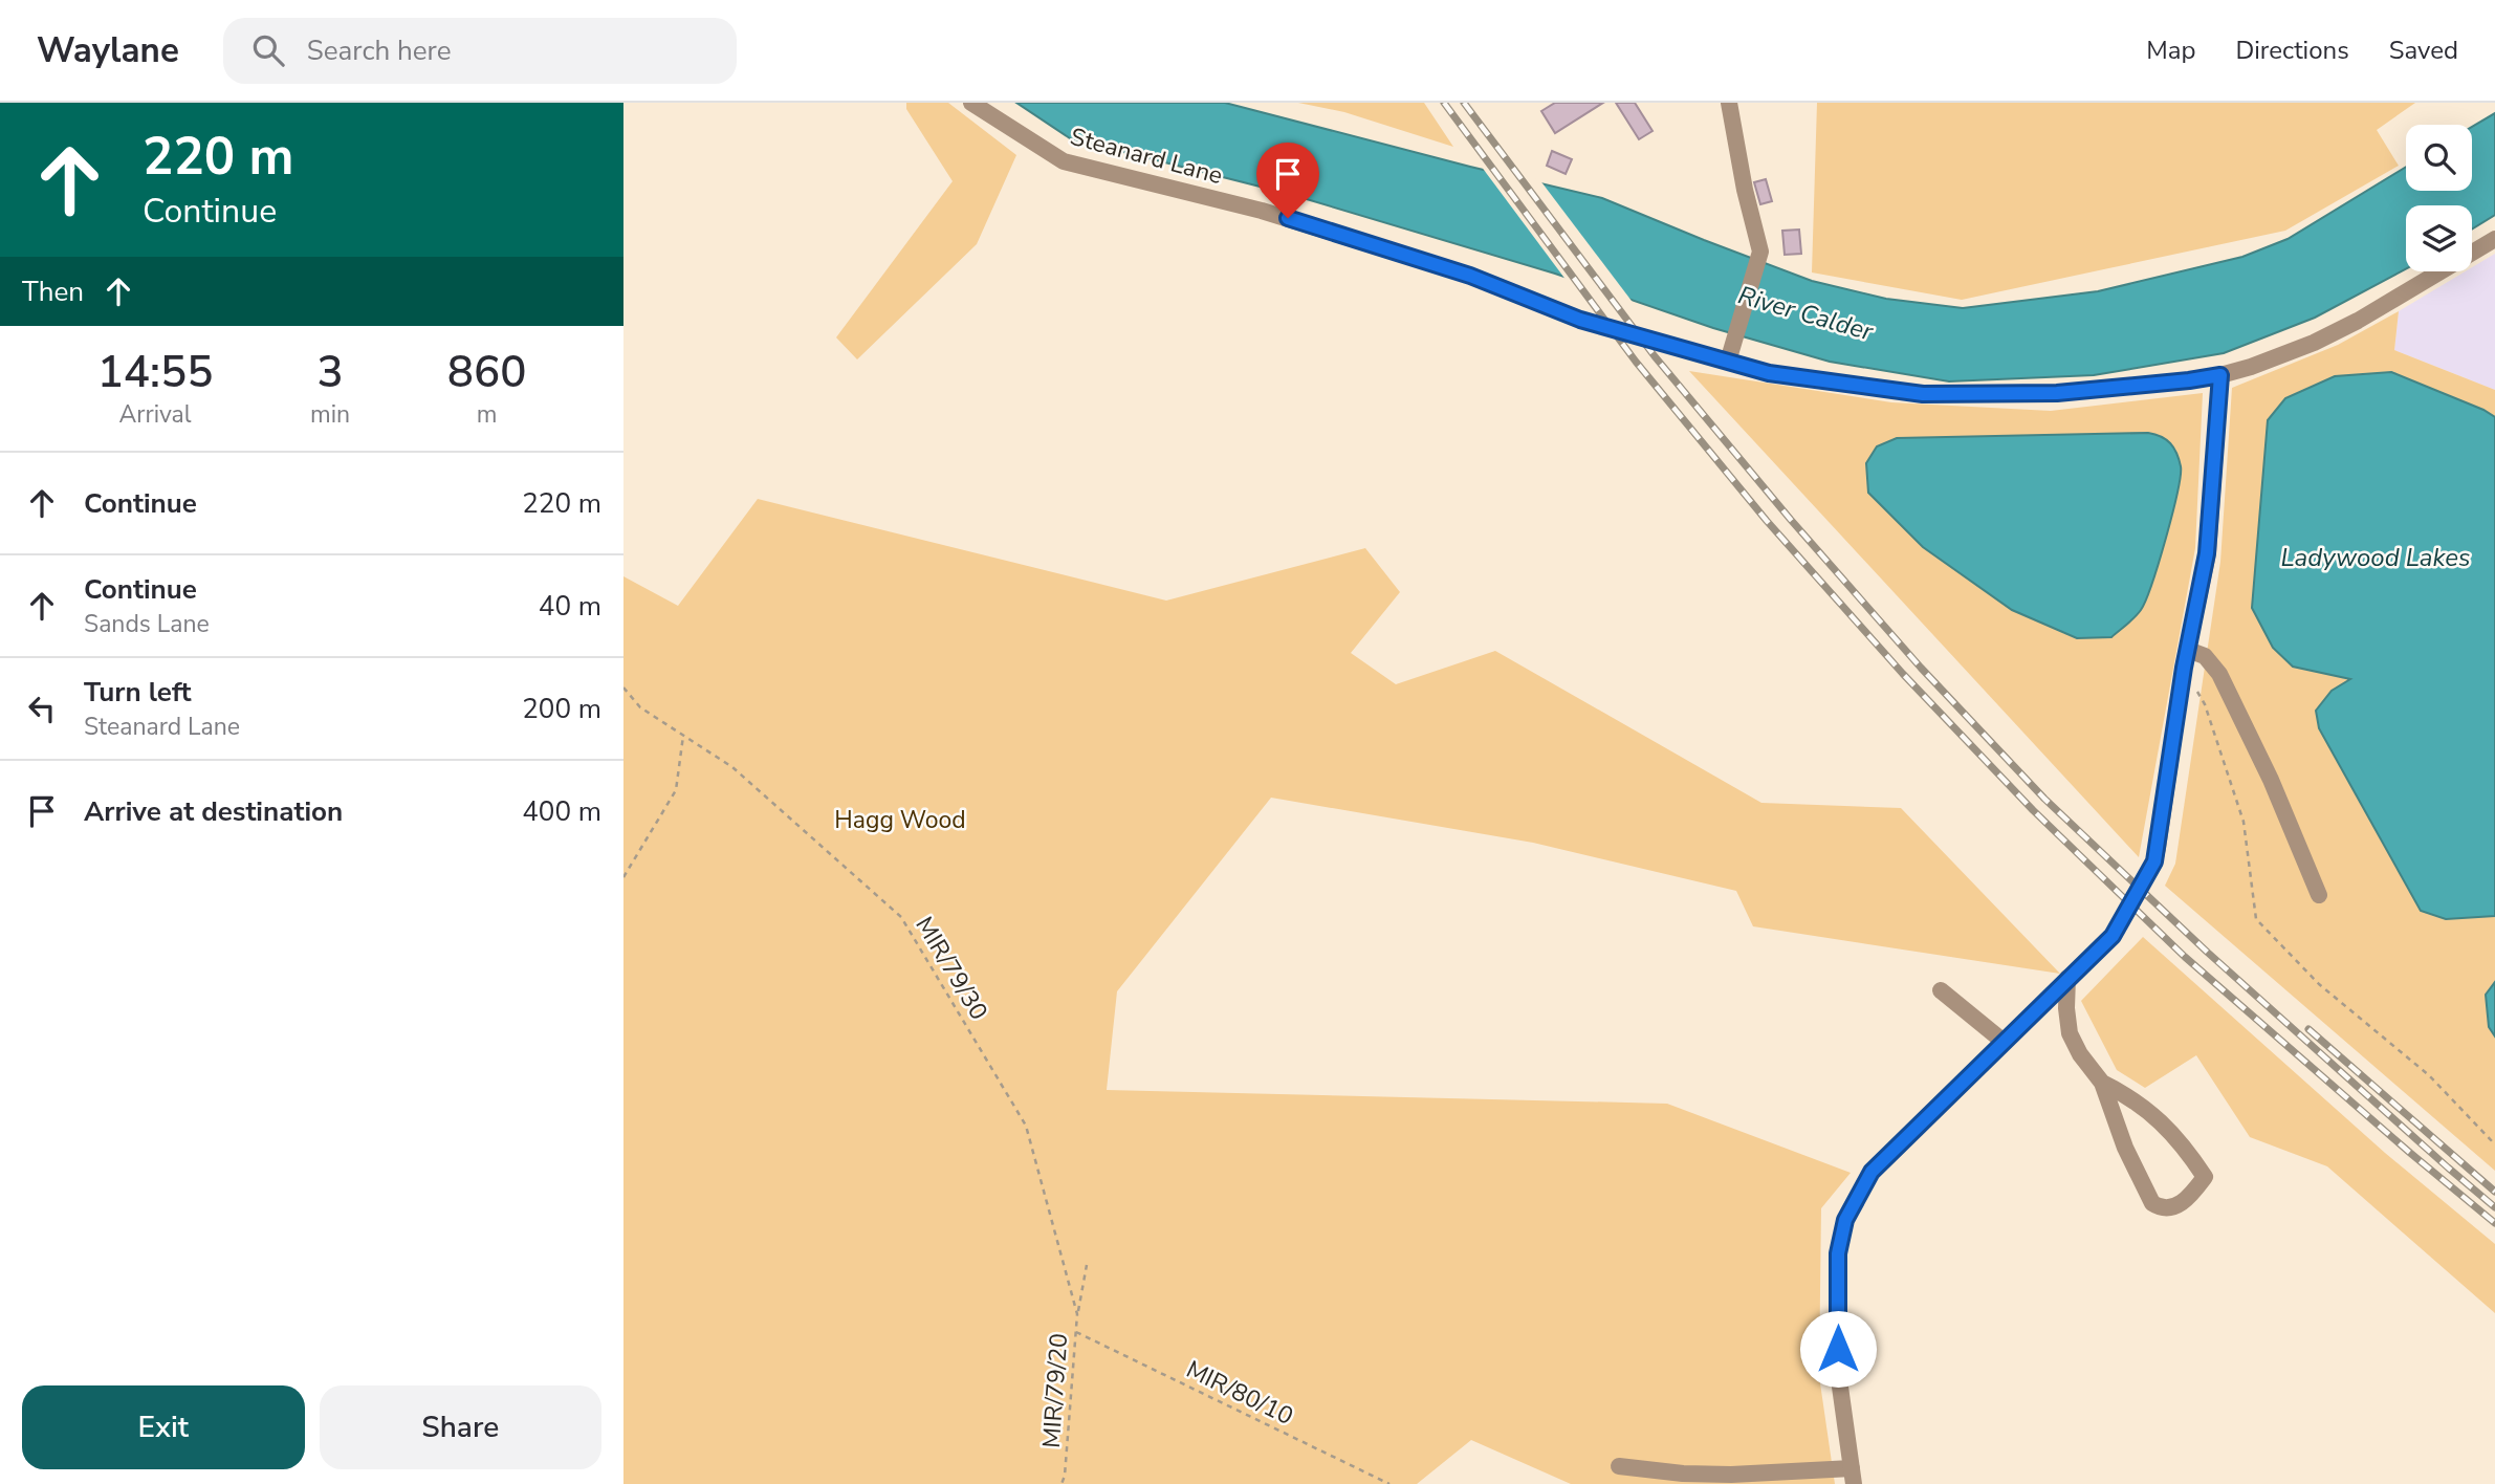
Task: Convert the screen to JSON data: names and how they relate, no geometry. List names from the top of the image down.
{
  "streets": {
    "street": ["Steanard Lane"],
    "path": ["MIR/79/30", "MIR/79/20", "MIR/80/10"]
  },
  "crossings": [
    ["MIR/79/30", "MIR/79/20"],
    ["MIR/79/20", "MIR/80/10"]
  ],
  "water": ["River Calder", "Ladywood Lakes"],
  "parks": ["Hagg Wood"],
  "page": {
    "header": "Waylane",
    "search": "Search here",
    "nav": ["Map", "Directions", "Saved"],
    "turn": ["220 m", "Continue"],
    "then": "Then",
    "eta": [
      "14:55",
      "Arrival",
      "3",
      "min",
      "860",
      "m"
    ],
    "list": [
      {
        "name": "Continue",
        "value": "220 m"
      },
      {
        "name": "Continue",
        "note": "Sands Lane",
        "value": "40 m"
      },
      {
        "name": "Turn left",
        "note": "Steanard Lane",
        "value": "200 m"
      },
      {
        "name": "Arrive at destination",
        "value": "400 m"
      }
    ],
    "buttons": ["Exit", "Share"]
  }
}
